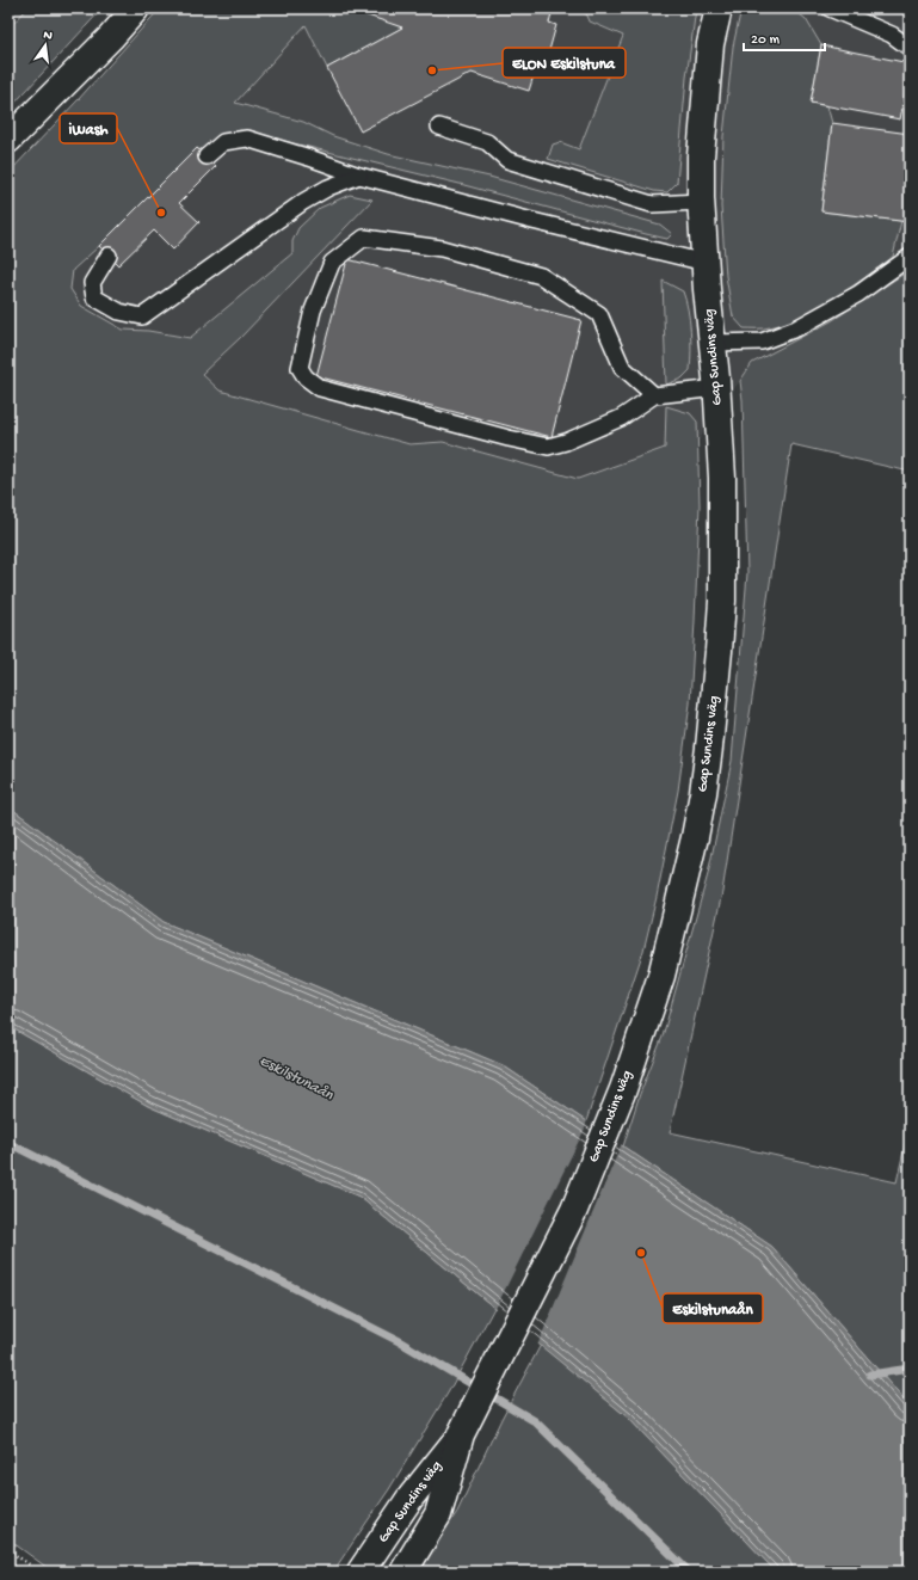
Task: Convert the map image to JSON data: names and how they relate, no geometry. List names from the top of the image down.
{
  "streets": {
    "street": ["Gap Sundins väg"]
  },
  "water": ["Eskilstunaån"],
  "places": ["ELON Eskilstuna", "iWash", "Eskilstunaån"],
  "scale_bar": "20 m",
  "north": "top"
}
